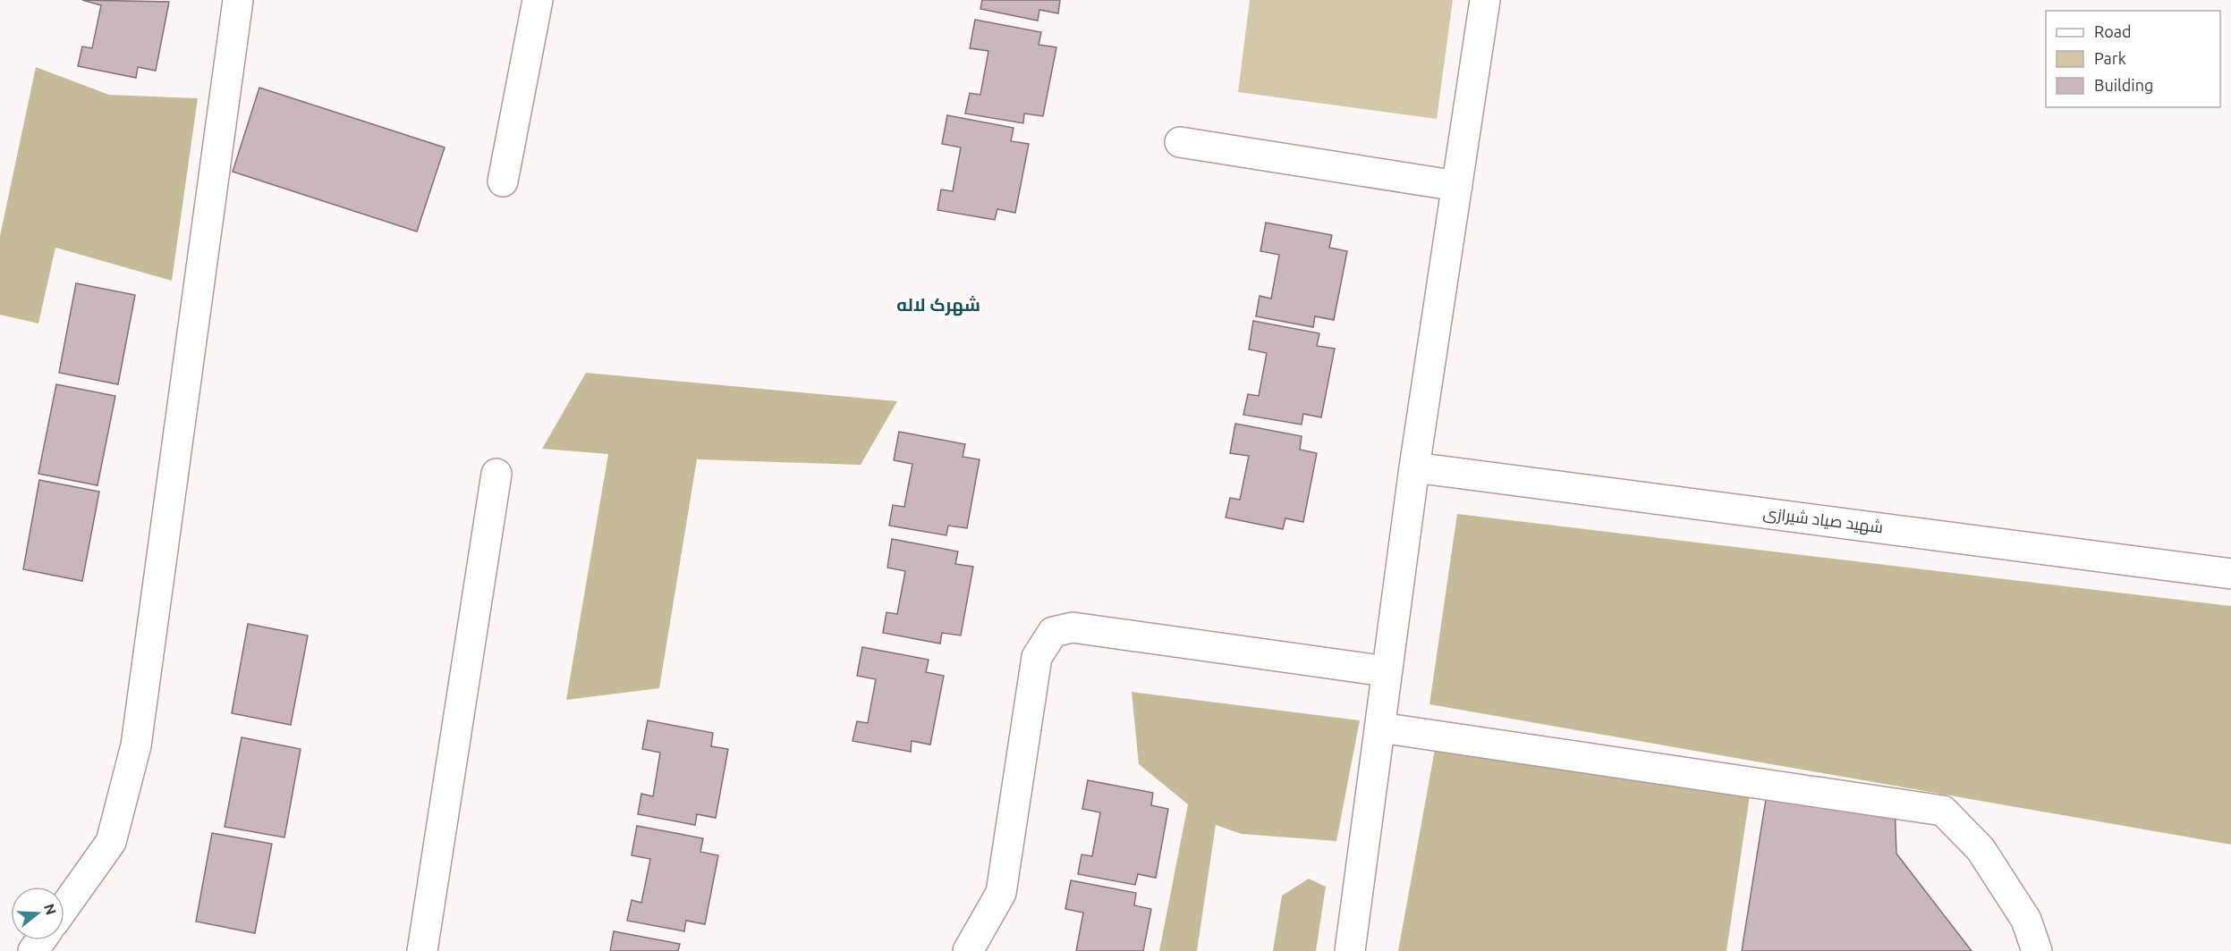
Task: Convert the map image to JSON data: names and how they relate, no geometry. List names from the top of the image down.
{
  "streets": {
    "street": ["شهید صیاد شیرازی"]
  },
  "districts": ["شهرک لاله"],
  "legend": ["Road", "Park", "Building"],
  "north": "right"
}
